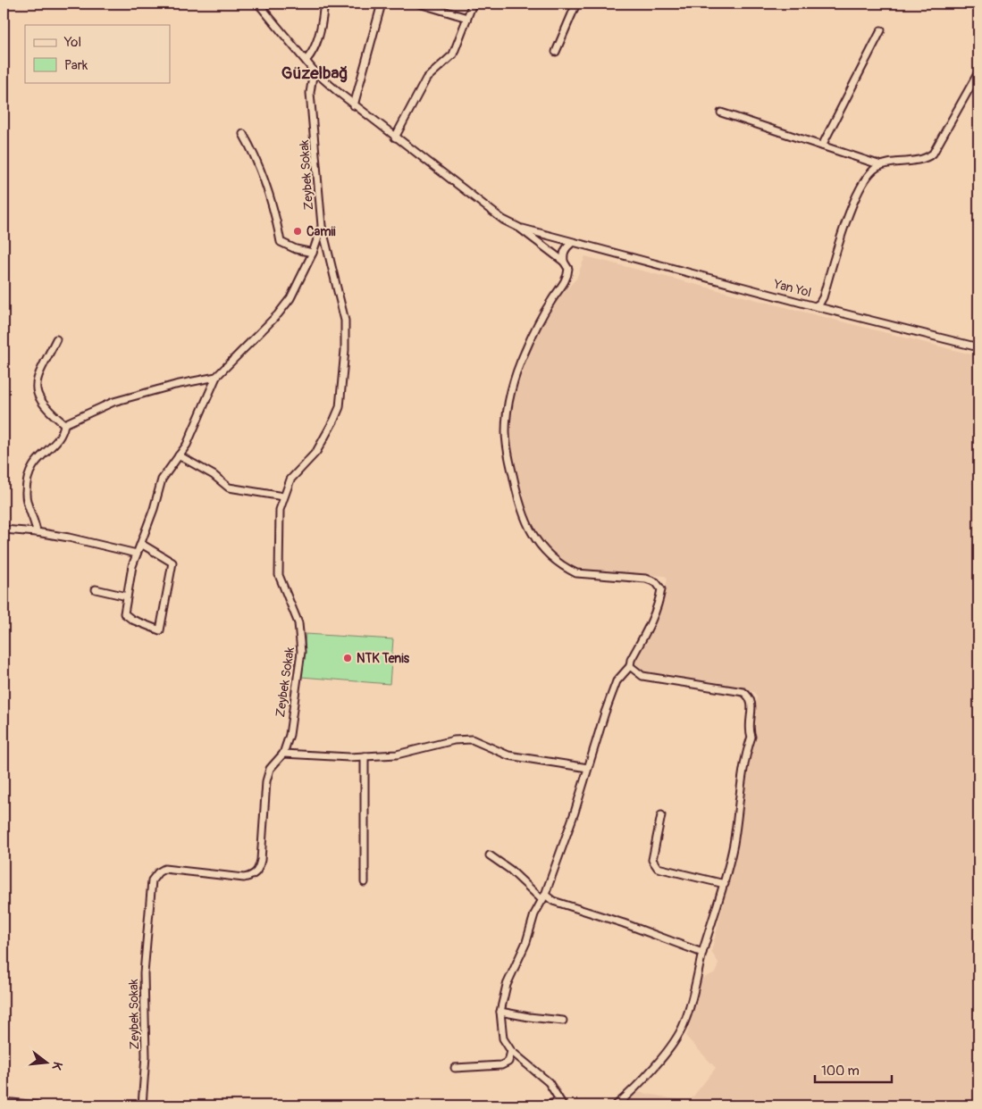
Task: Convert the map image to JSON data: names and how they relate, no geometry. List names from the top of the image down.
{
  "streets": {
    "street": ["Zeybek Sokak", "Yan Yol"]
  },
  "districts": ["Güzelbağ"],
  "places": ["Camii", "NTK Tenis"],
  "legend": ["Yol", "Park"],
  "scale_bar": "100 m",
  "north": "right"
}
